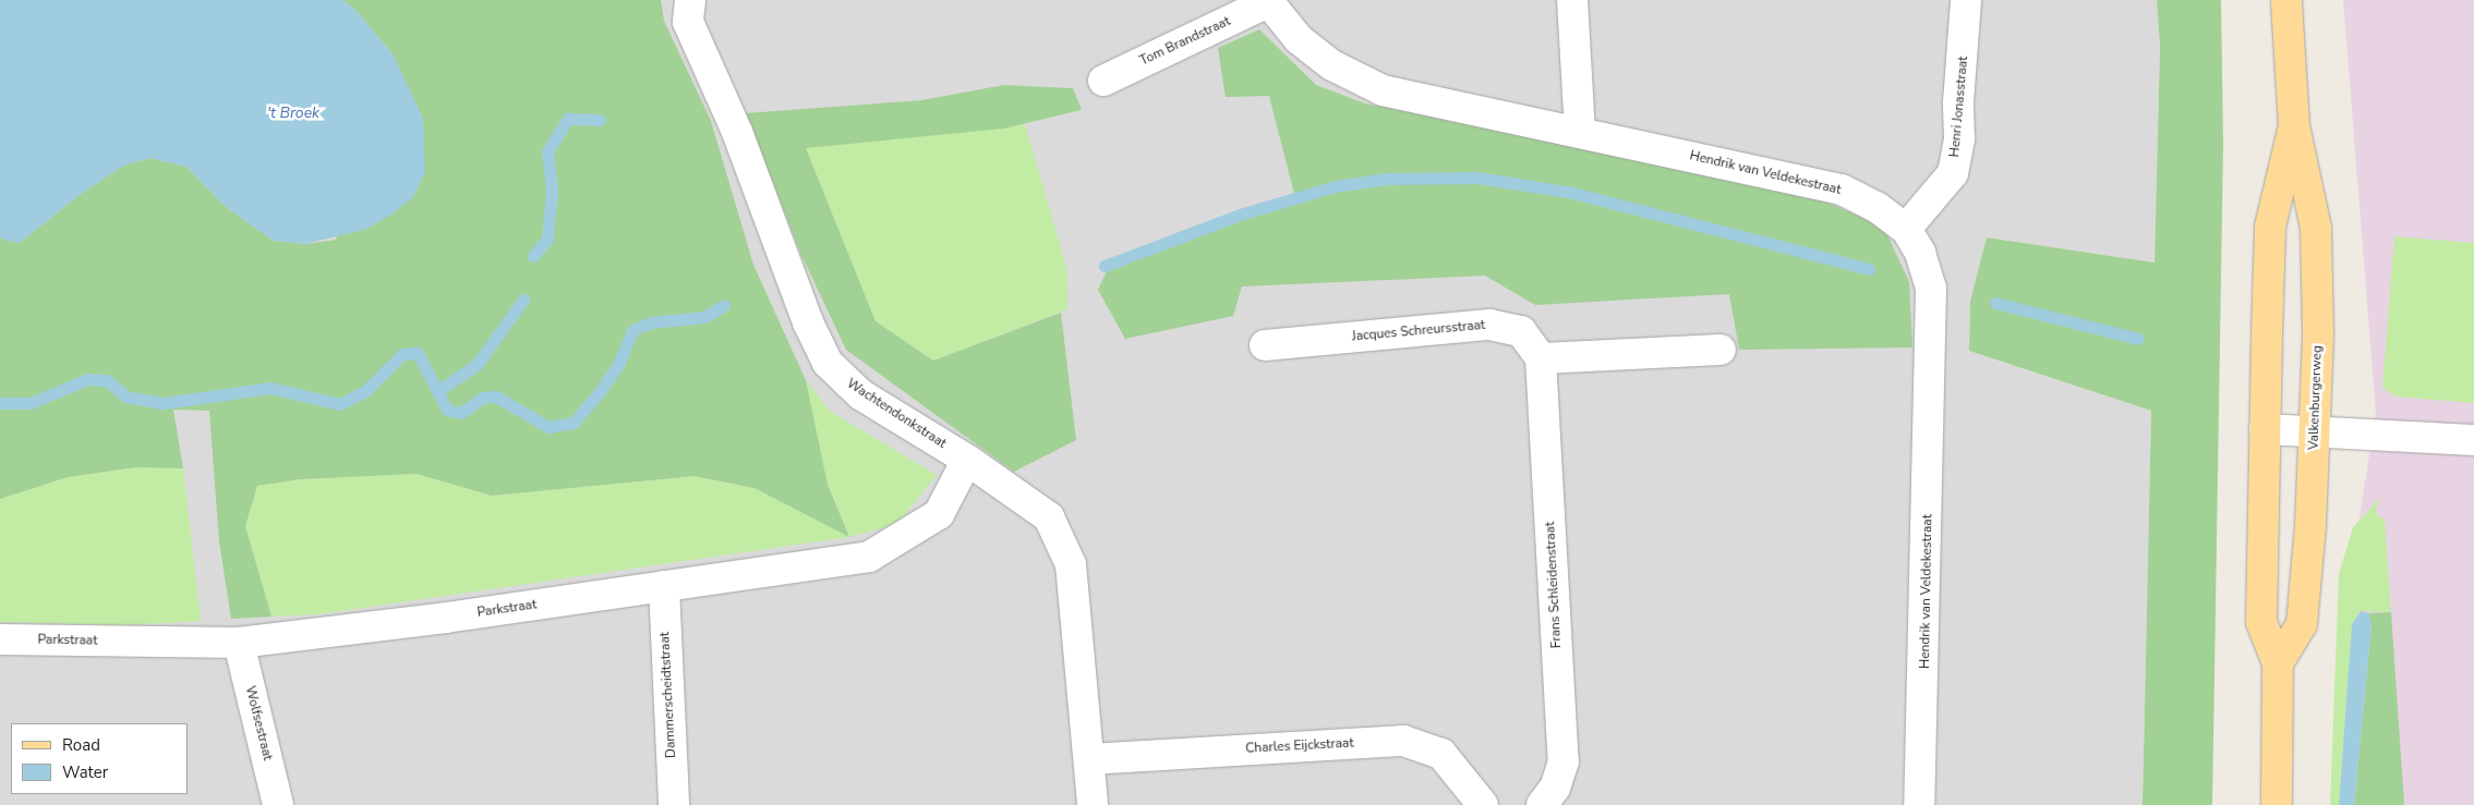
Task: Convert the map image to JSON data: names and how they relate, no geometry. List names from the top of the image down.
{
  "streets": {
    "main road": ["Valkenburgerweg"],
    "street": [
      "Tom Brandstraat",
      "Henri Jonasstraat",
      "Hendrik van Veldekestraat",
      "Jacques Schreursstraat",
      "Wachtendonkstraat",
      "Frans Schleidenstraat",
      "Parkstraat",
      "Dammerscheidtstraat",
      "Wolfsestraat",
      "Charles Eijckstraat"
    ]
  },
  "crossings": [
    ["Tom Brandstraat", "Hendrik van Veldekestraat"],
    ["Henri Jonasstraat", "Hendrik van Veldekestraat"],
    ["Jacques Schreursstraat", "Frans Schleidenstraat"],
    ["Wachtendonkstraat", "Parkstraat"],
    ["Wachtendonkstraat", "Charles Eijckstraat"],
    ["Parkstraat", "Dammerscheidtstraat"],
    ["Parkstraat", "Wolfsestraat"]
  ],
  "water": ["'t Broek"],
  "legend": ["Road", "Water"]
}
